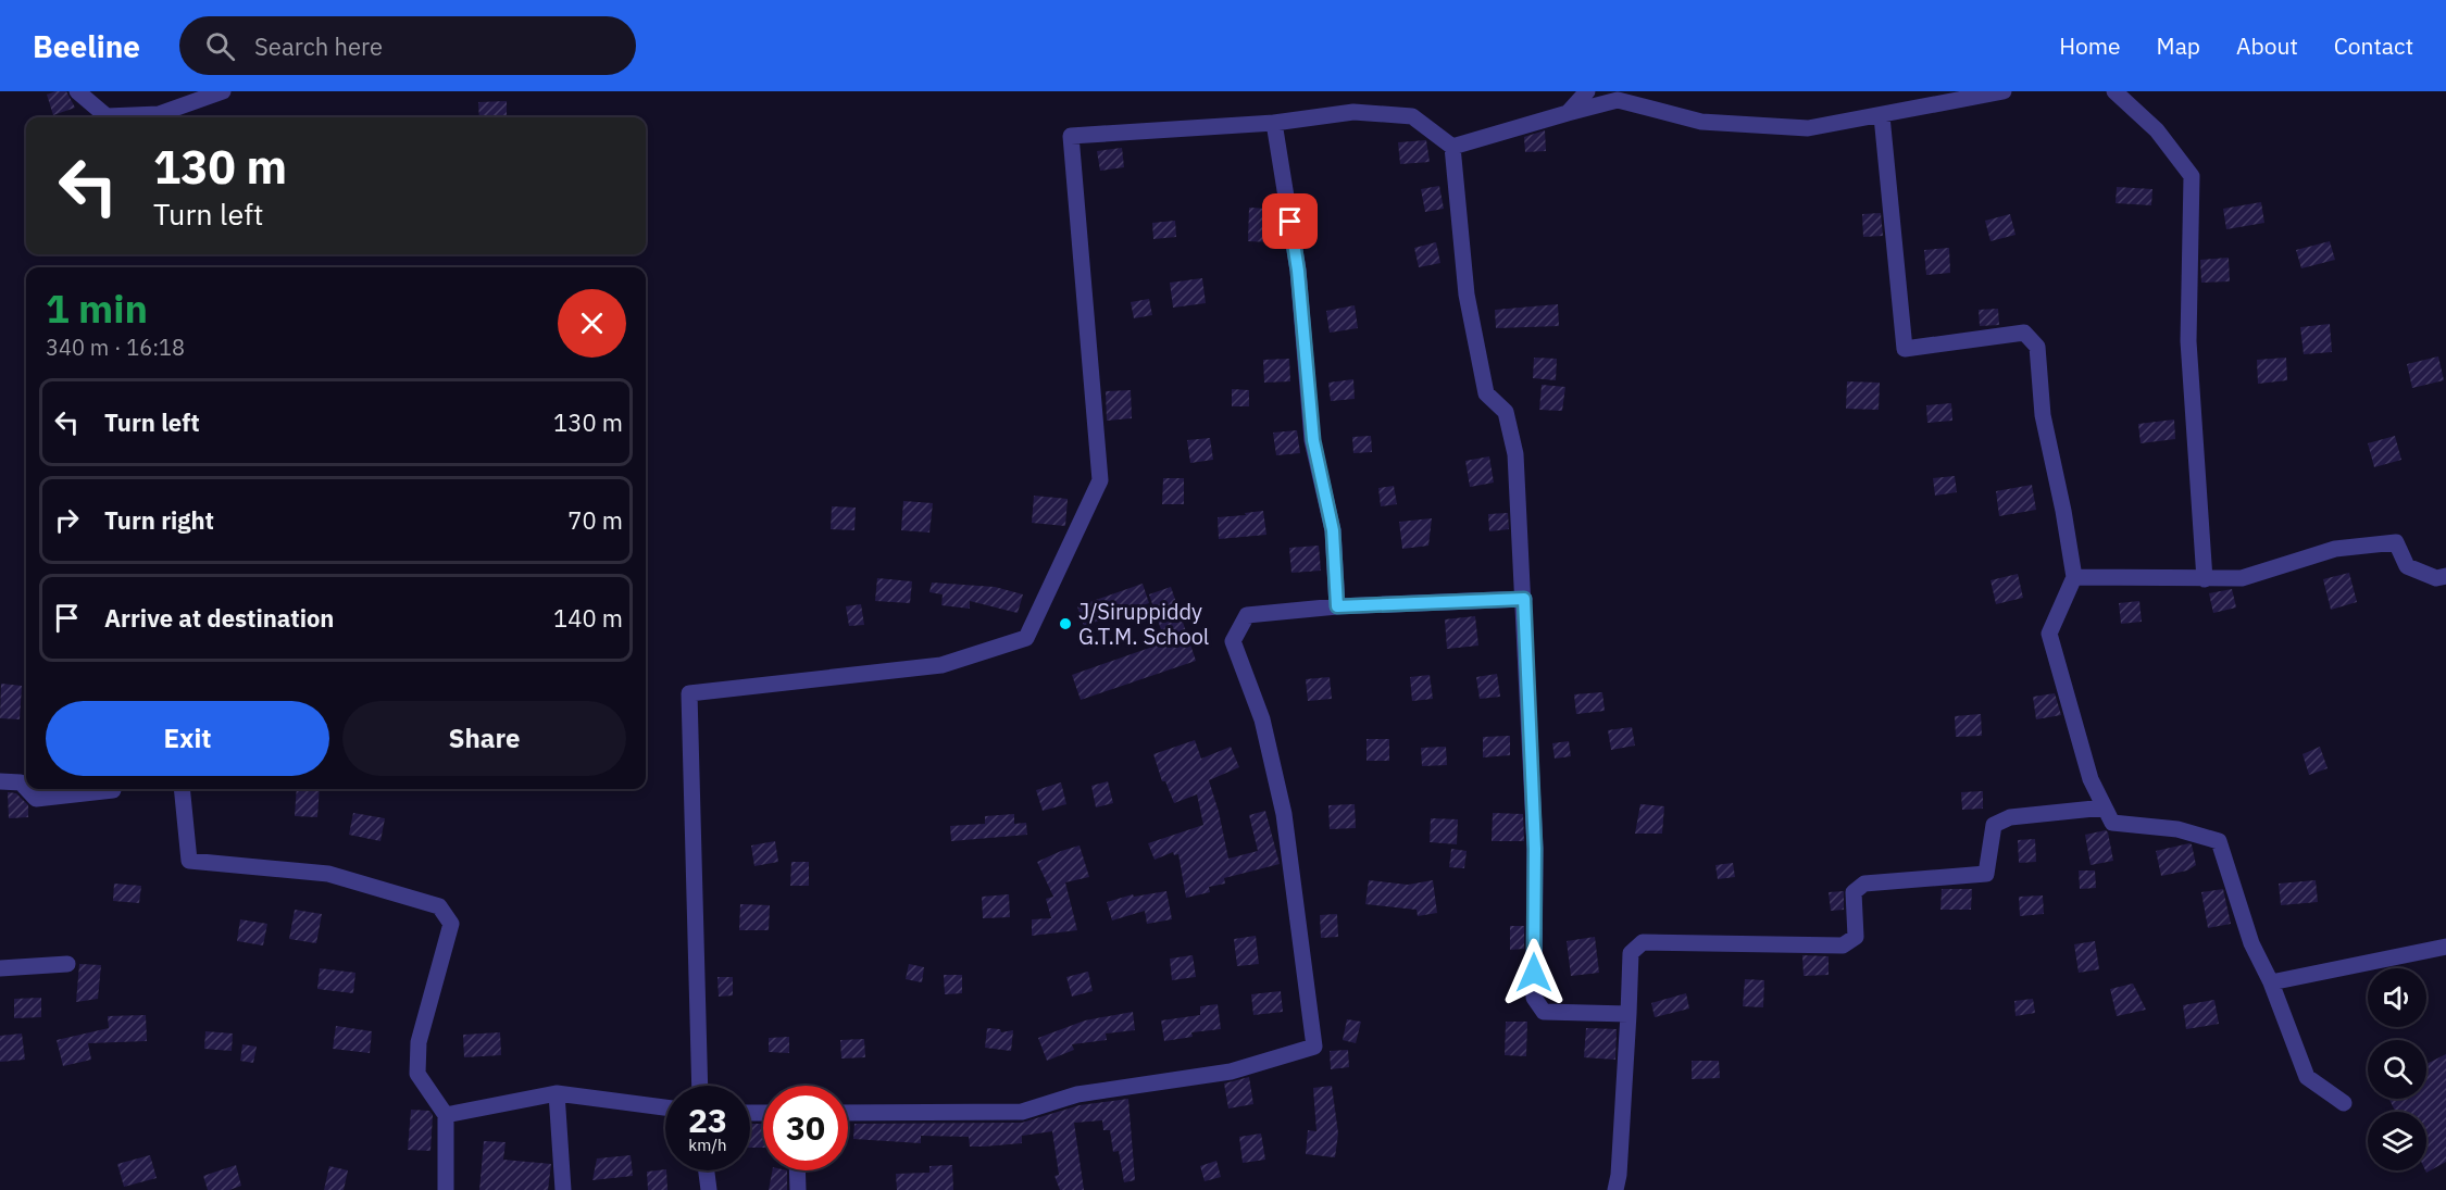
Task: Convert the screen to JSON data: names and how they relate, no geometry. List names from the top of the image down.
{
  "places": ["J/Siruppiddy G.T.M. School"],
  "page": {
    "header": "Beeline",
    "search": "Search here",
    "nav": [
      "Home",
      "Map",
      "About",
      "Contact"
    ],
    "turn": ["130 m", "Turn left"],
    "heading": ["1 min", "340 m · 16:18"],
    "list": [
      {
        "name": "Turn left",
        "value": "130 m"
      },
      {
        "name": "Turn right",
        "value": "70 m"
      },
      {
        "name": "Arrive at destination",
        "value": "140 m"
      }
    ],
    "buttons": ["Exit", "Share"],
    "speed": "23 km/h",
    "limit": "30"
  }
}
